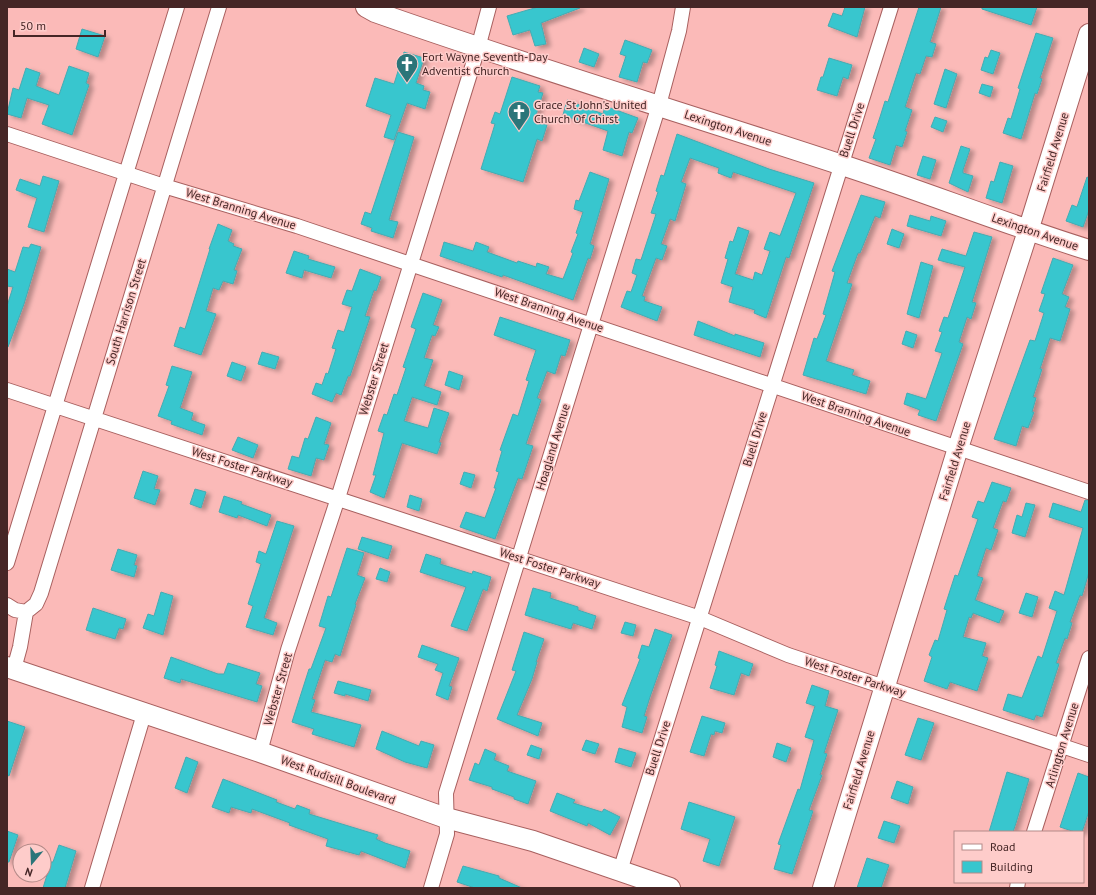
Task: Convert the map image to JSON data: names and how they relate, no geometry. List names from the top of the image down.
{
  "streets": {
    "street": [
      "Lexington Avenue",
      "Buell Drive",
      "Fairfield Avenue",
      "West Branning Avenue",
      "South Harrison Street",
      "Webster Street",
      "Hoagland Avenue",
      "West Foster Parkway",
      "Arlington Avenue",
      "West Rudisill Boulevard"
    ]
  },
  "crossings": [
    ["Lexington Avenue", "Buell Drive"],
    ["Lexington Avenue", "Fairfield Avenue"],
    ["Lexington Avenue", "Webster Street"],
    ["Lexington Avenue", "Hoagland Avenue"],
    ["Buell Drive", "West Branning Avenue"],
    ["Buell Drive", "West Foster Parkway"],
    ["Buell Drive", "West Rudisill Boulevard"],
    ["Fairfield Avenue", "West Branning Avenue"],
    ["Fairfield Avenue", "West Foster Parkway"],
    ["West Branning Avenue", "South Harrison Street"],
    ["West Branning Avenue", "Webster Street"],
    ["West Branning Avenue", "Hoagland Avenue"],
    ["South Harrison Street", "West Foster Parkway"],
    ["Webster Street", "West Foster Parkway"],
    ["Webster Street", "West Rudisill Boulevard"],
    ["Hoagland Avenue", "West Foster Parkway"],
    ["Hoagland Avenue", "West Rudisill Boulevard"],
    ["West Foster Parkway", "Arlington Avenue"]
  ],
  "places": {
    "church": ["Fort Wayne Seventh-Day Adventist Church", "Grace St John's United Church Of Chirst"]
  },
  "legend": ["Road", "Building"],
  "scale_bar": "50 m",
  "north": "bottom"
}
